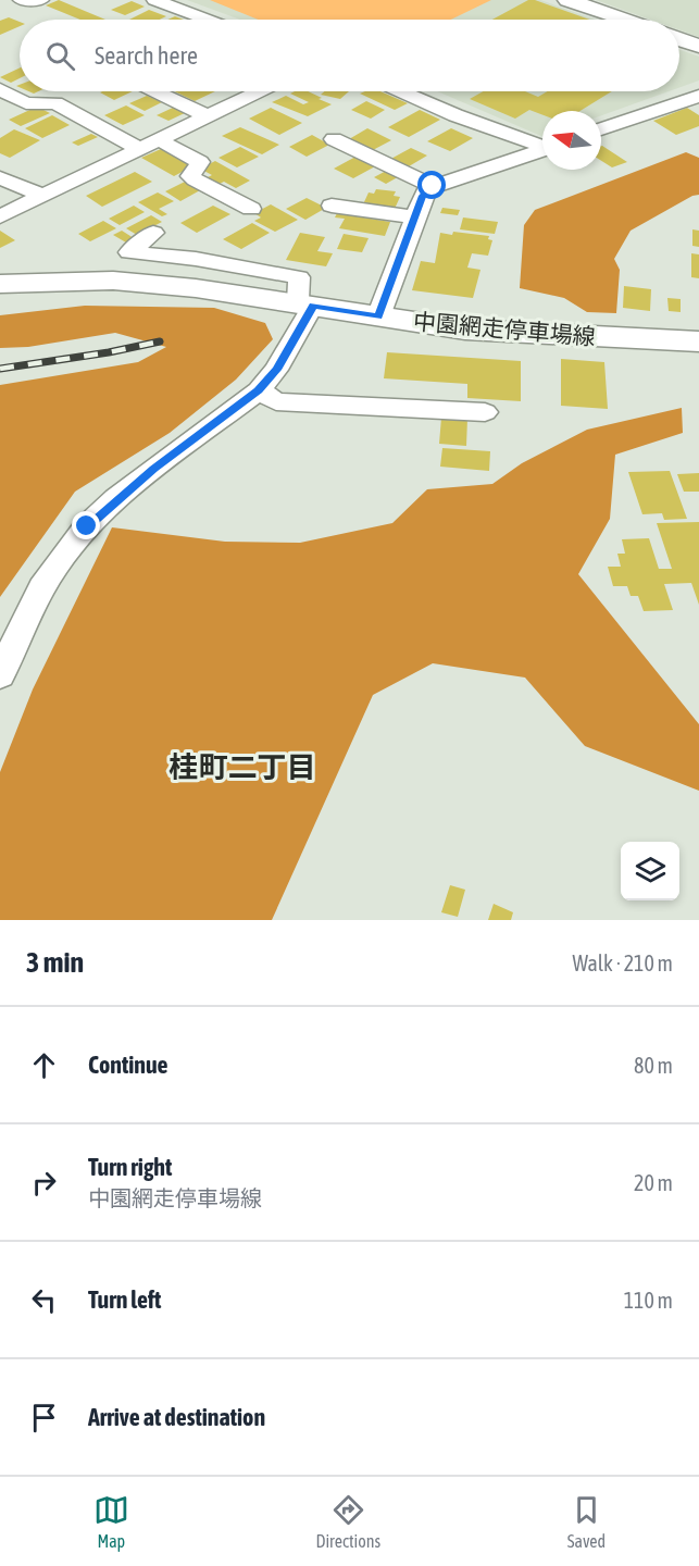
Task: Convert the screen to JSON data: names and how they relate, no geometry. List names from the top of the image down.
{
  "streets": {
    "main road": ["中園網走停車場線"]
  },
  "districts": ["桂町二丁目"],
  "north": "left",
  "page": {
    "search": "Search here",
    "heading": ["3 min", "Walk · 210 m"],
    "list": [
      ["Continue", "80 m"],
      ["Turn right", "中園網走停車場線", "20 m"],
      ["Turn left", "110 m"],
      "Arrive at destination"
    ],
    "nav": ["Map", "Directions", "Saved"]
  }
}
